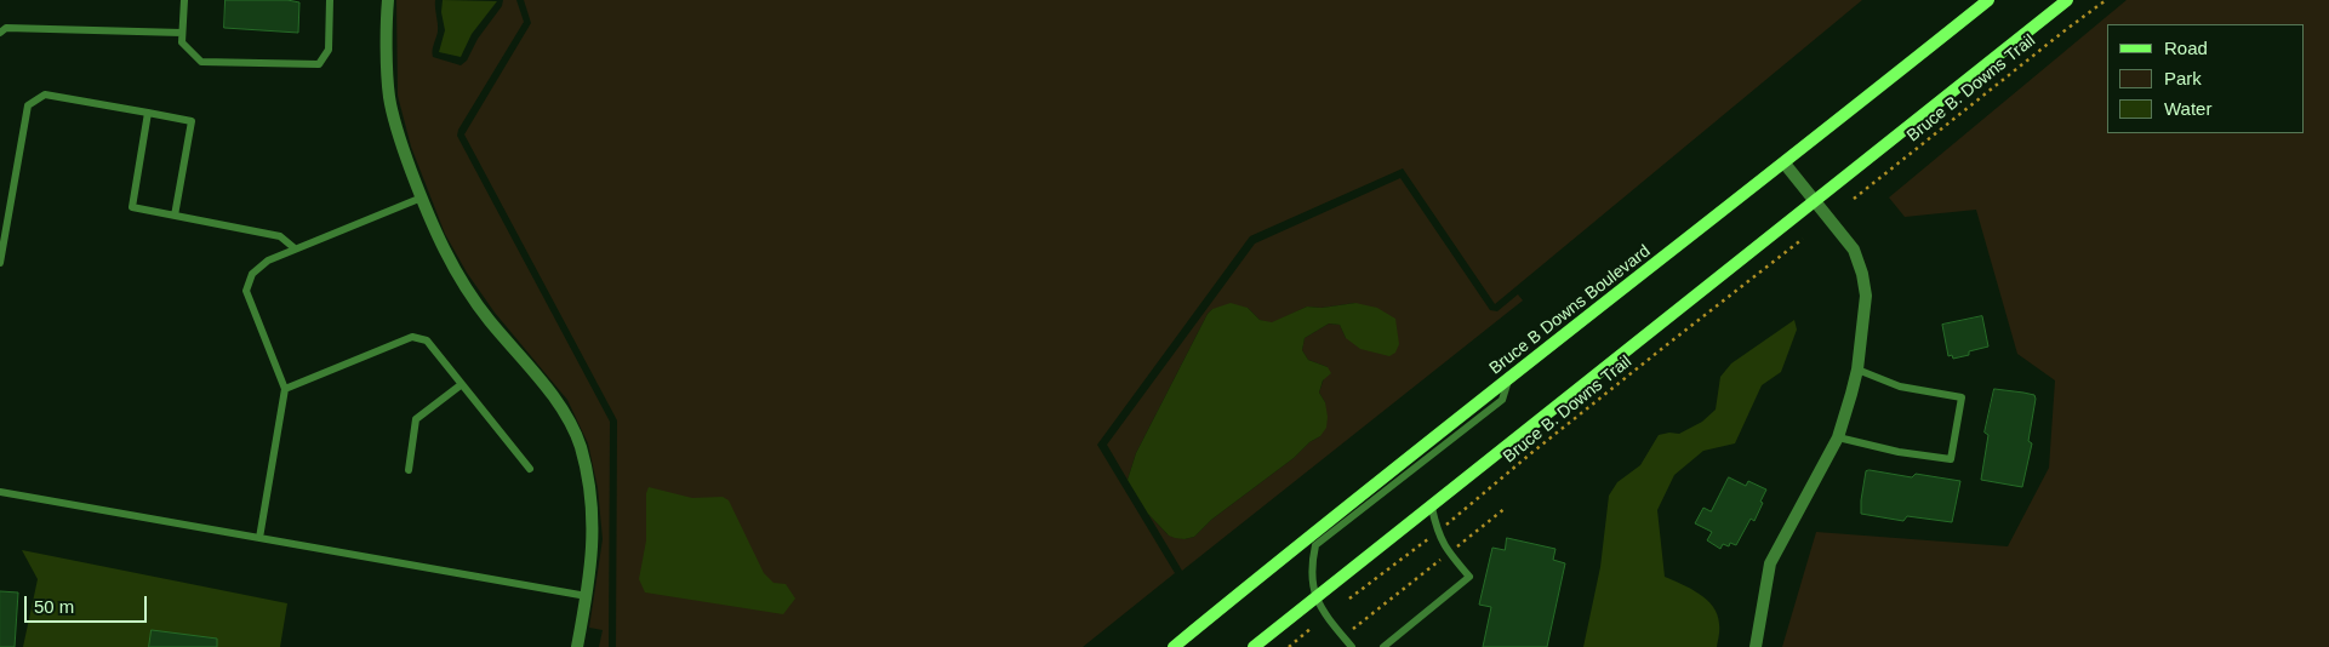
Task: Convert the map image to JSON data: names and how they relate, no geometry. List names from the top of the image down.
{
  "streets": {
    "main road": ["Bruce B Downs Boulevard"],
    "path": ["Bruce B. Downs Trail"]
  },
  "legend": ["Road", "Park", "Water"],
  "scale_bar": "50 m"
}
